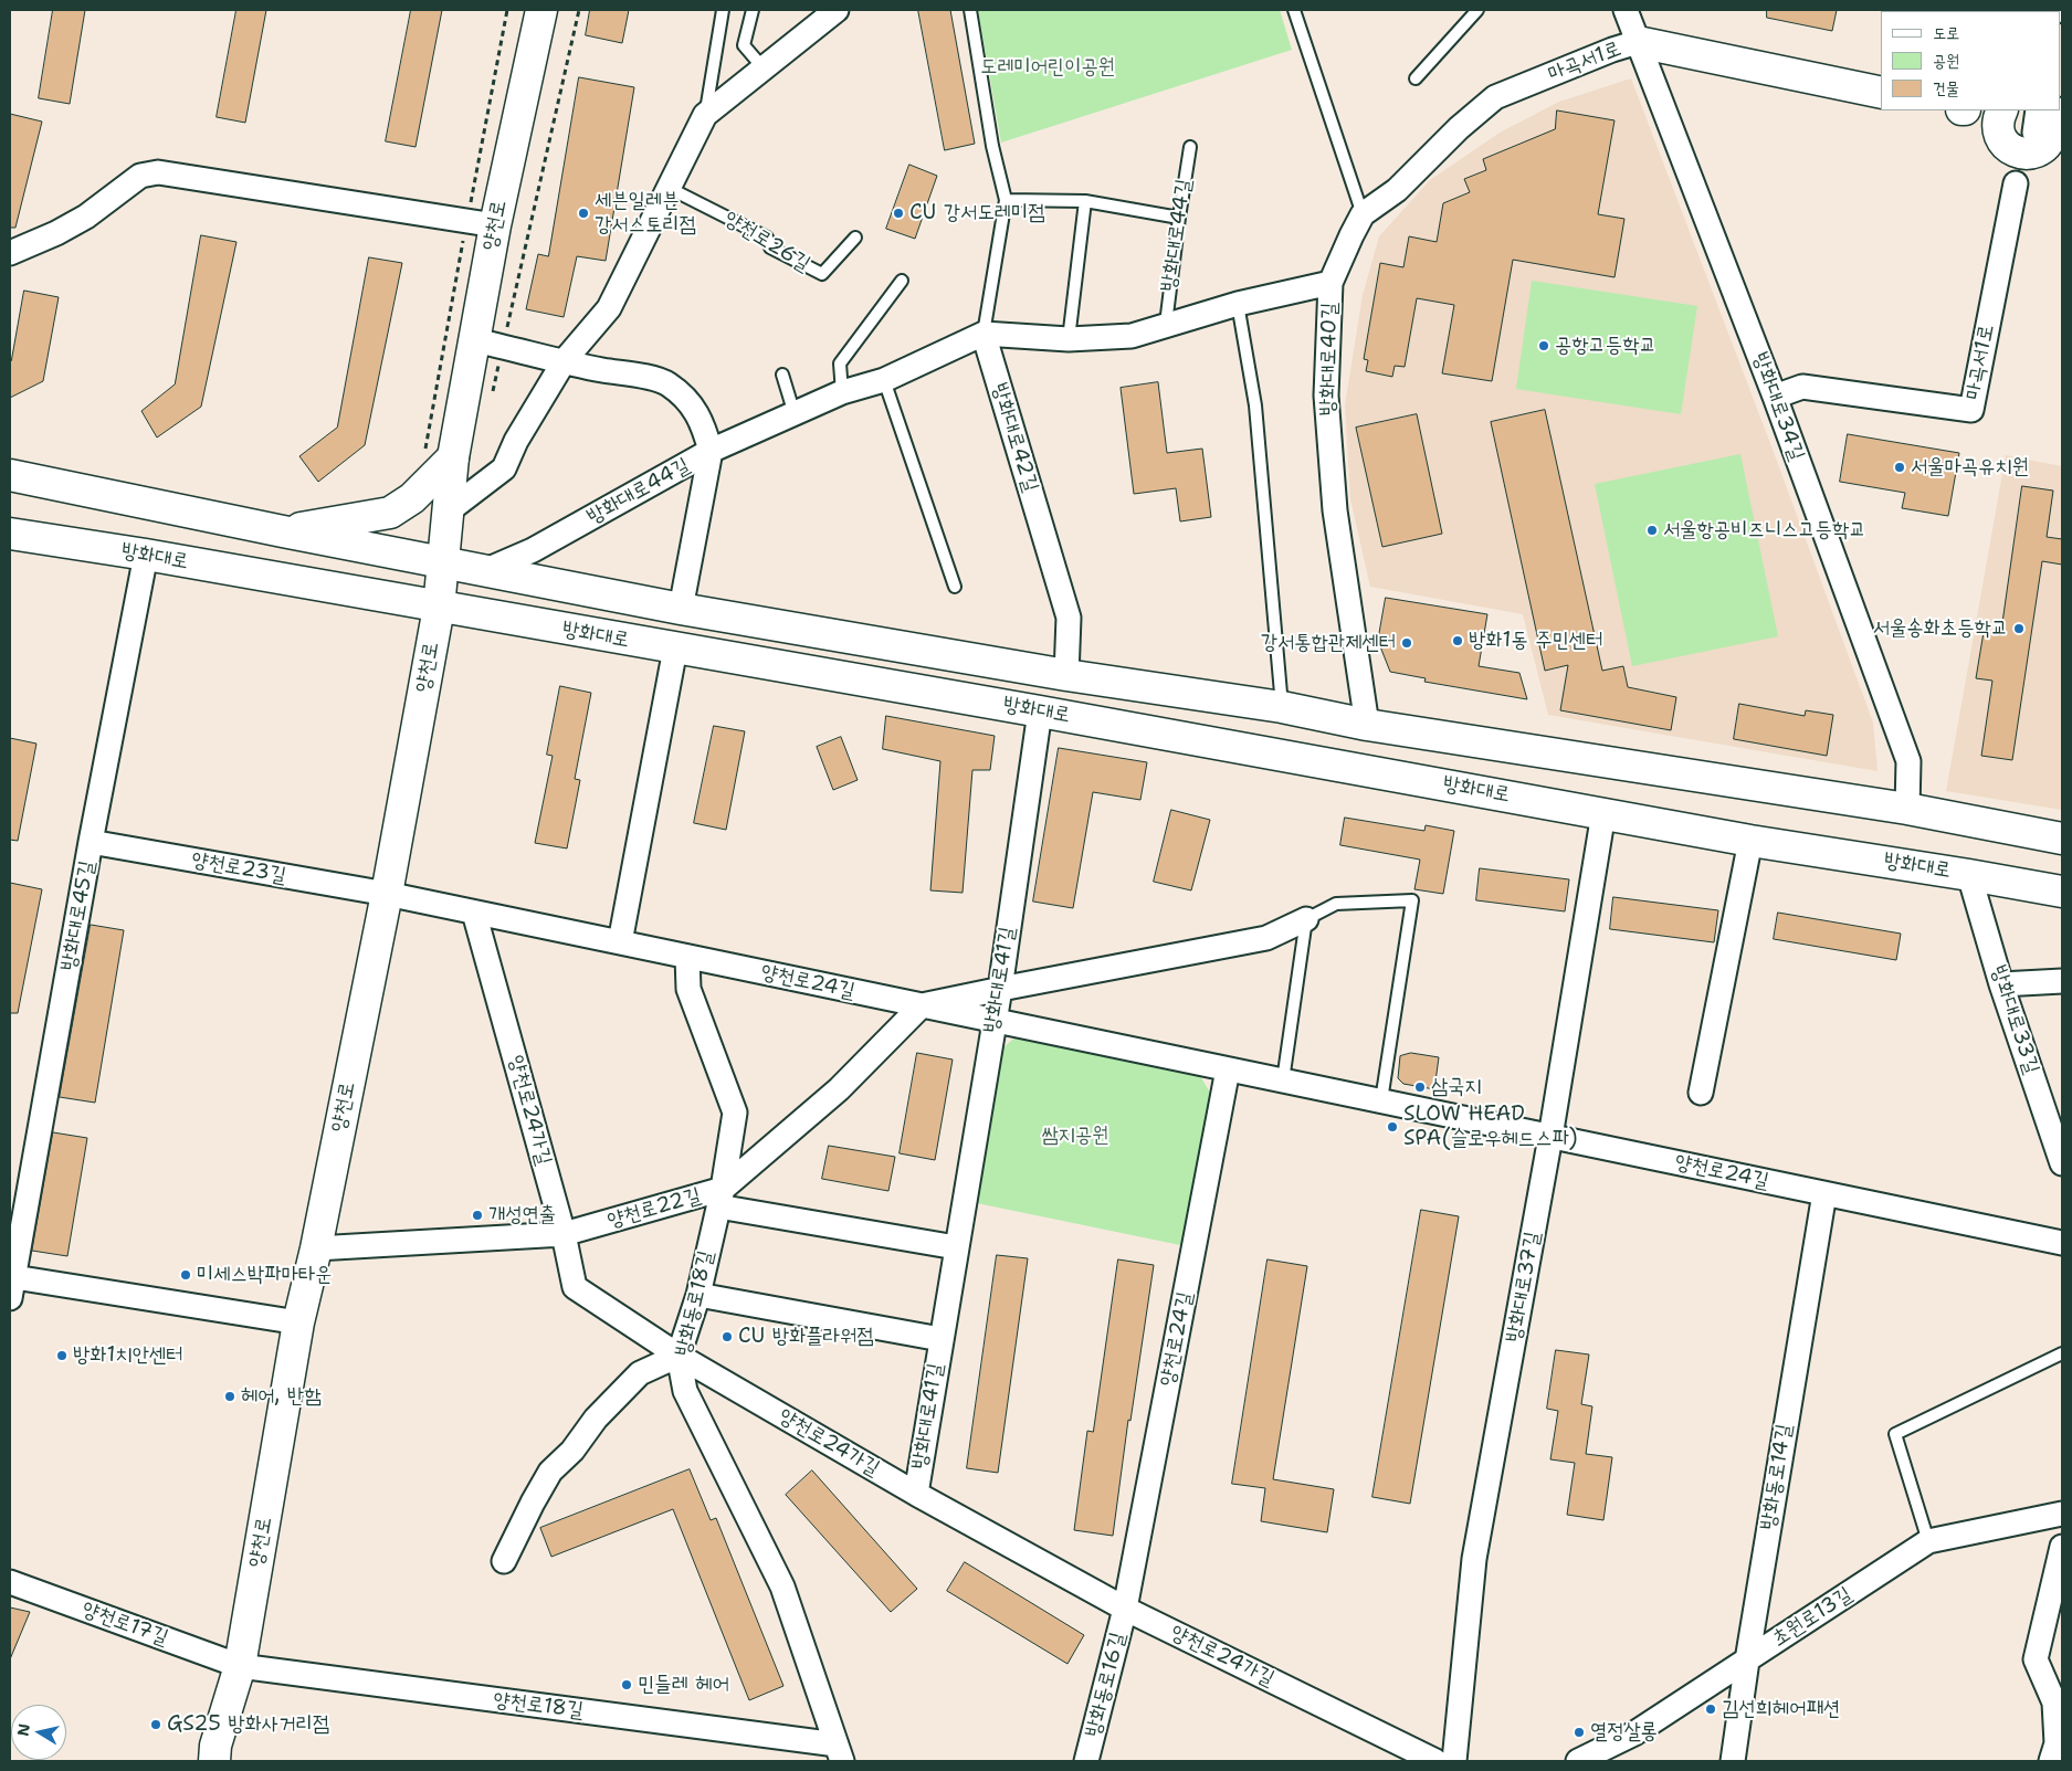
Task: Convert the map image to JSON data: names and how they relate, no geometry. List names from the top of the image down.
{
  "streets": {
    "main road": ["마곡서1로", "양천로", "방화대로"],
    "street": [
      "방화대로44길",
      "방화대로40길",
      "방화대로34길",
      "방화대로42길",
      "양천로23길",
      "방화대로45길",
      "방화대로41길",
      "양천로24길",
      "방화대로33길",
      "양천로24가길",
      "양천로22길",
      "방화대로37길",
      "방화동로18길",
      "방화동로14길",
      "초원로13길",
      "양천로17길",
      "방화동로16길",
      "양천로18길"
    ],
    "lane": ["양천로26길"]
  },
  "crossings": [
    ["마곡서1로", "방화대로40길"],
    ["마곡서1로", "방화대로34길"],
    ["양천로", "방화대로"],
    ["양천로", "양천로23길"],
    ["양천로", "양천로24길"],
    ["양천로", "양천로22길"],
    ["양천로", "양천로17길"],
    ["양천로", "양천로18길"],
    ["방화대로44길", "방화대로40길"],
    ["방화대로44길", "방화대로42길"],
    ["방화대로44길", "방화대로"],
    ["방화대로40길", "방화대로"],
    ["방화대로34길", "방화대로"],
    ["방화대로42길", "방화대로"],
    ["방화대로", "방화대로45길"],
    ["방화대로", "방화대로41길"],
    ["방화대로", "방화대로33길"],
    ["방화대로", "방화대로37길"],
    ["양천로23길", "방화대로45길"],
    ["양천로23길", "양천로24길"],
    ["방화대로41길", "양천로24길"],
    ["방화대로41길", "양천로24가길"],
    ["방화대로41길", "방화동로18길"],
    ["양천로24길", "양천로24가길"],
    ["양천로24길", "양천로22길"],
    ["양천로24길", "방화대로37길"],
    ["양천로24길", "방화동로18길"],
    ["양천로24길", "방화동로14길"],
    ["양천로24길", "방화동로16길"],
    ["양천로24가길", "양천로22길"],
    ["양천로24가길", "방화동로18길"],
    ["양천로24가길", "방화동로16길"],
    ["양천로22길", "방화동로18길"],
    ["방화동로18길", "양천로18길"],
    ["방화동로14길", "초원로13길"],
    ["양천로17길", "양천로18길"]
  ],
  "parks": ["도레미어린이공원", "쌈지공원"],
  "places": [
    "세븐일레븐 강서스토리점",
    "CU 강서도레미점",
    "공항고등학교",
    "서울마곡유치원",
    "서울항공비즈니스고등학교",
    "서울송화초등학교",
    "방화1동 주민센터",
    "강서통합관제센터",
    "삼국지",
    "SLOW HEAD SPA(슬로우헤드스파)",
    "개성연출",
    "미세스박파마타운",
    "CU 방화플라워점",
    "방화1치안센터",
    "헤어, 반함",
    "민들레 헤어",
    "김선희헤어패션",
    "GS25 방화사거리점",
    "열정살롱"
  ],
  "legend": ["도로", "공원", "건물"],
  "north": "left"
}
